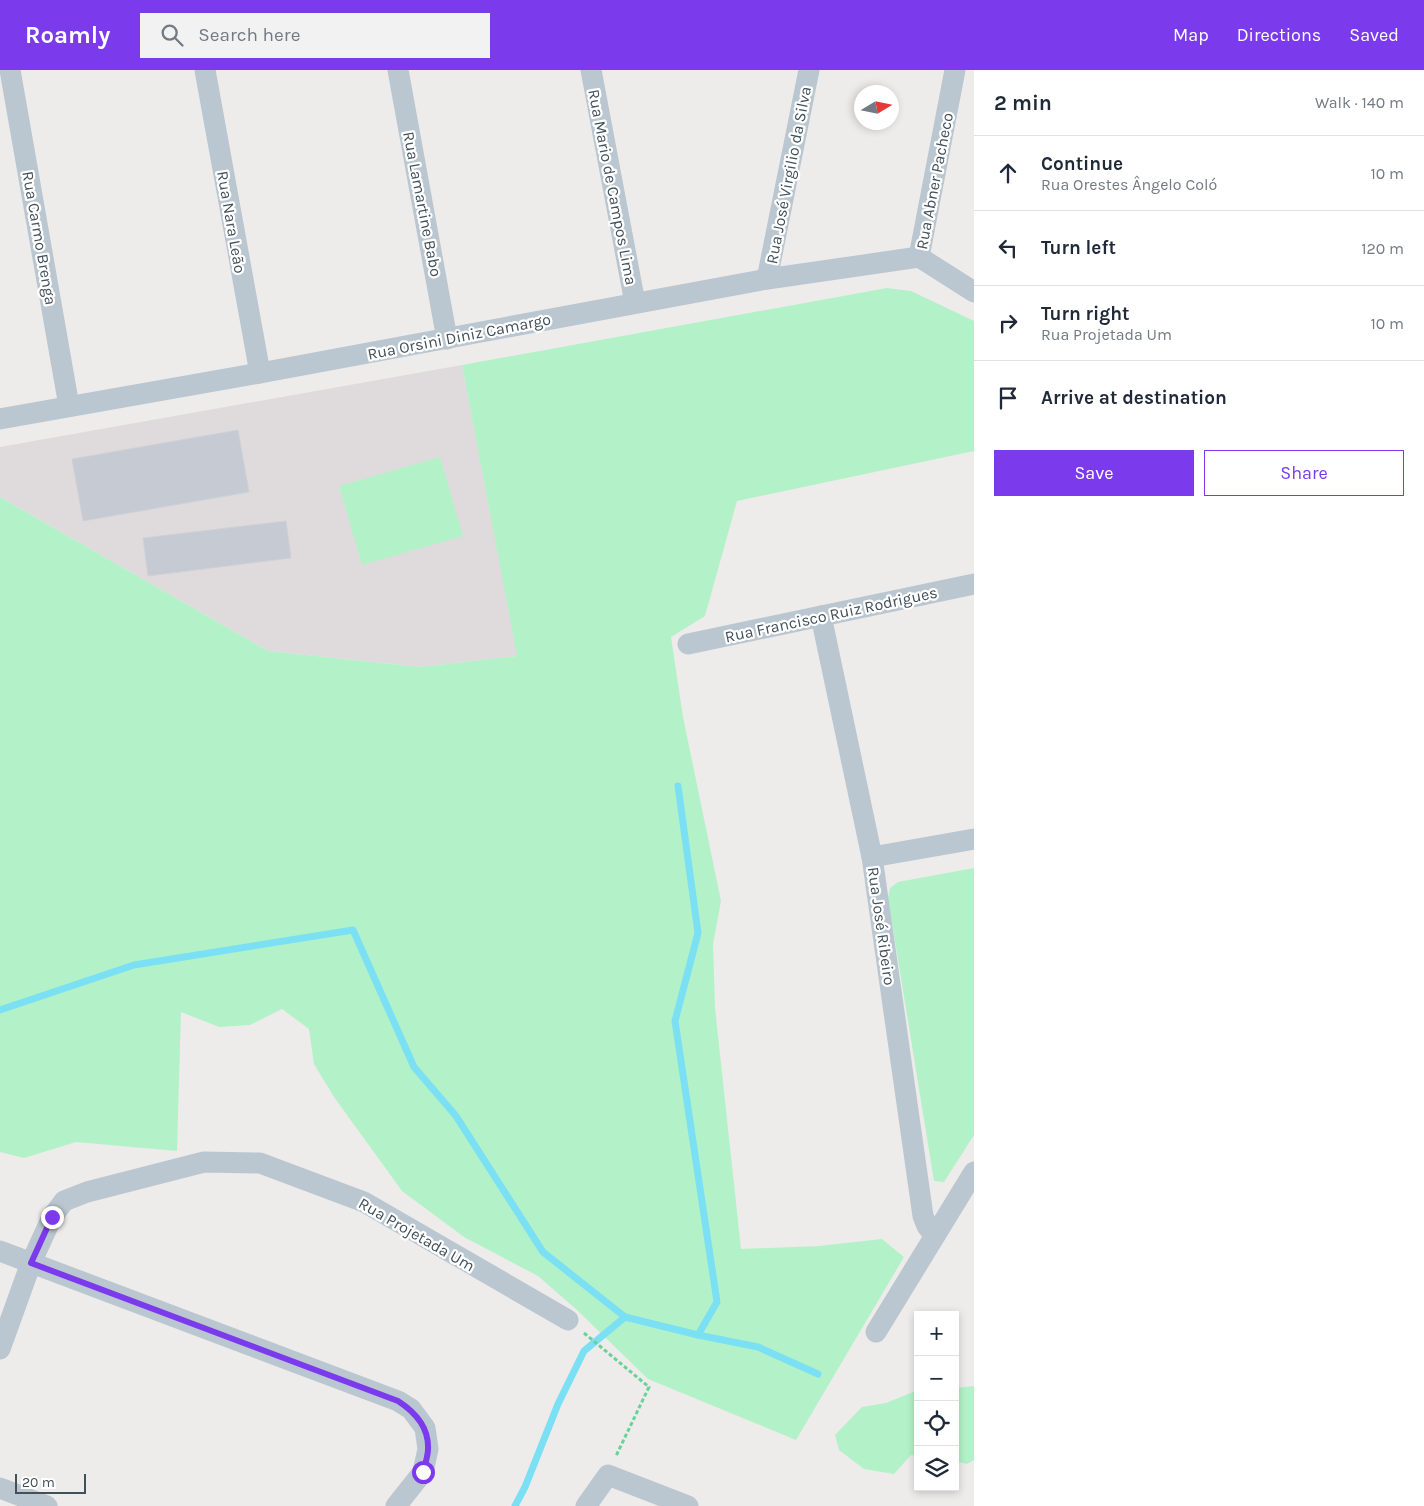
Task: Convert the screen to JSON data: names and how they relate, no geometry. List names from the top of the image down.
{
  "streets": {
    "street": [
      "Rua José Virgilio da Silva",
      "Rua Abner Pacheco",
      "Rua Mario de Campos Lima",
      "Rua Lamartine Babo",
      "Rua Nara Leão",
      "Rua Carmo Brenga",
      "Rua Orsini Diniz Camargo",
      "Rua Francisco Ruiz Rodrigues",
      "Rua José Ribeiro",
      "Rua Projetada Um"
    ]
  },
  "crossings": [
    ["Rua José Virgilio da Silva", "Rua Orsini Diniz Camargo"],
    ["Rua Abner Pacheco", "Rua Orsini Diniz Camargo"],
    ["Rua Mario de Campos Lima", "Rua Orsini Diniz Camargo"],
    ["Rua Lamartine Babo", "Rua Orsini Diniz Camargo"],
    ["Rua Nara Leão", "Rua Orsini Diniz Camargo"],
    ["Rua Carmo Brenga", "Rua Orsini Diniz Camargo"],
    ["Rua Francisco Ruiz Rodrigues", "Rua José Ribeiro"]
  ],
  "scale_bar": "20 m",
  "north": "right",
  "page": {
    "header": "Roamly",
    "search": "Search here",
    "nav": ["Map", "Directions", "Saved"],
    "heading": ["2 min", "Walk · 140 m"],
    "list": [
      ["Continue", "Rua Orestes Ângelo Coló", "10 m"],
      ["Turn left", "120 m"],
      ["Turn right", "Rua Projetada Um", "10 m"],
      "Arrive at destination"
    ],
    "buttons": ["Save", "Share"],
    "map_buttons": ["+", "−"],
    "scale": "20 m"
  }
}
